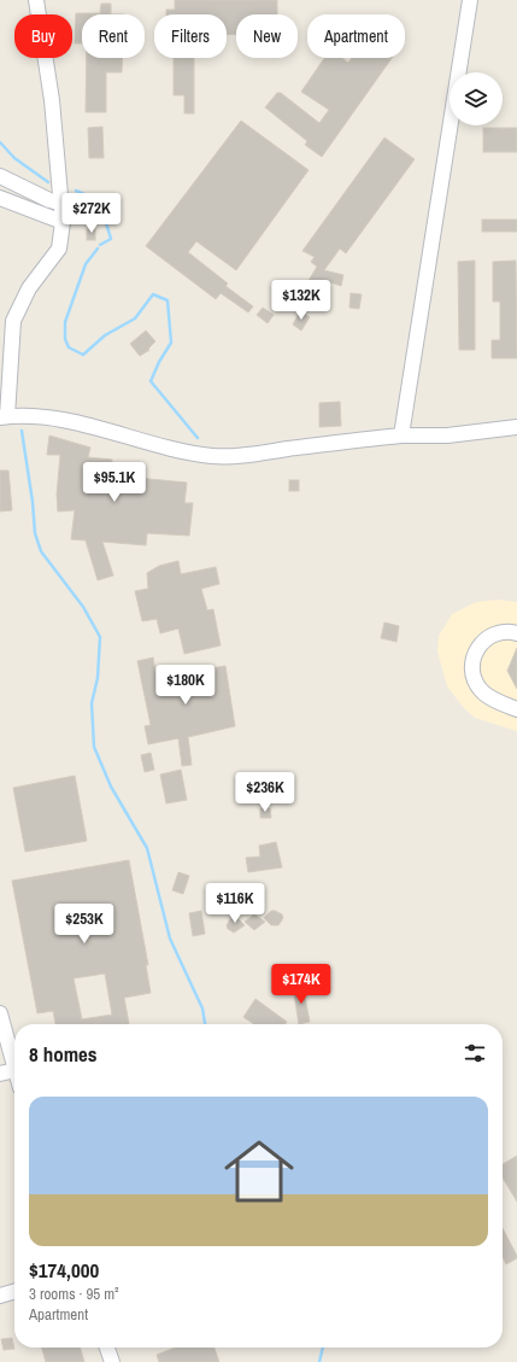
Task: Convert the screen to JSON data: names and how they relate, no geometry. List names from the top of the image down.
{
  "page": {
    "chip": [
      "Buy",
      "Rent",
      "Filters",
      "New",
      "Apartment"
    ],
    "price": [
      "$272K",
      "$132K",
      "$95.1K",
      "$180K",
      "$236K",
      "$116K",
      "$253K",
      "$174K"
    ],
    "heading": "8 homes",
    "list": [
      {
        "name": "$174,000",
        "note": "3 rooms · 95 m² · Apartment"
      }
    ]
  }
}
